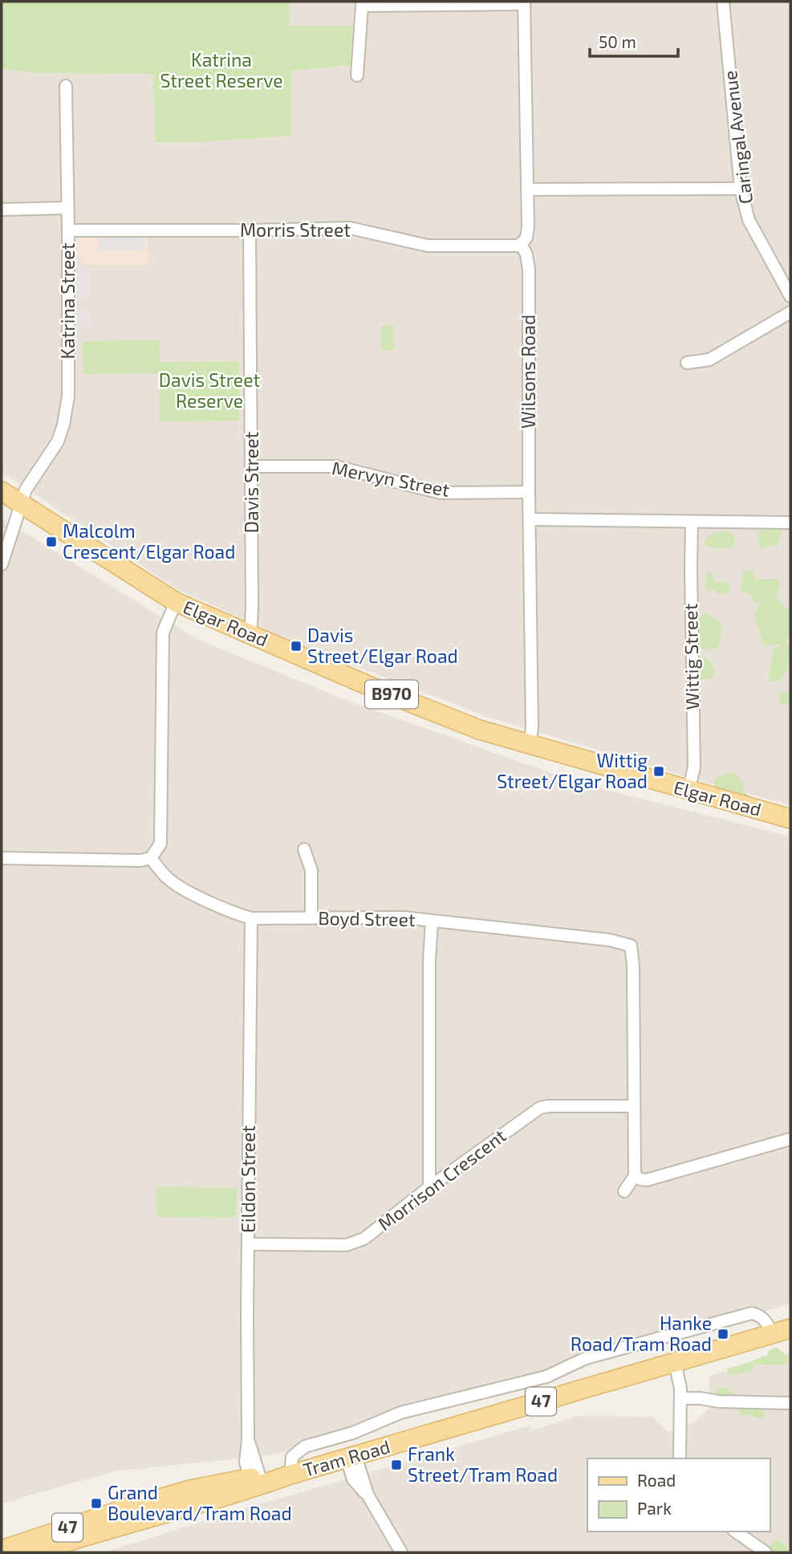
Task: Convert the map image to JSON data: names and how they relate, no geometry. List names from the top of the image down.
{
  "streets": {
    "main road": [
      "Elgar Road",
      "B970",
      "47",
      "Tram Road"
    ],
    "street": [
      "Caringal Avenue",
      "Morris Street",
      "Katrina Street",
      "Wilsons Road",
      "Mervyn Street",
      "Davis Street",
      "Wittig Street",
      "Boyd Street",
      "Eildon Street",
      "Morrison Crescent"
    ]
  },
  "crossings": [
    ["Morris Street", "Katrina Street"],
    ["Morris Street", "Wilsons Road"],
    ["Morris Street", "Davis Street"],
    ["Katrina Street", "Elgar Road"],
    ["Wilsons Road", "Mervyn Street"],
    ["Wilsons Road", "Elgar Road"],
    ["Mervyn Street", "Davis Street"],
    ["Davis Street", "Elgar Road"],
    ["Elgar Road", "Wittig Street"],
    ["Boyd Street", "Eildon Street"],
    ["Boyd Street", "Morrison Crescent"],
    ["Eildon Street", "Morrison Crescent"],
    ["Eildon Street", "Tram Road"]
  ],
  "parks": ["Katrina Street Reserve", "Davis Street Reserve"],
  "places": {
    "transit": [
      "Malcolm Crescent/Elgar Road",
      "Davis Street/Elgar Road",
      "Wittig Street/Elgar Road",
      "Hanke Road/Tram Road",
      "Frank Street/Tram Road",
      "Grand Boulevard/Tram Road"
    ]
  },
  "legend": ["Road", "Park"],
  "scale_bar": "50 m"
}
